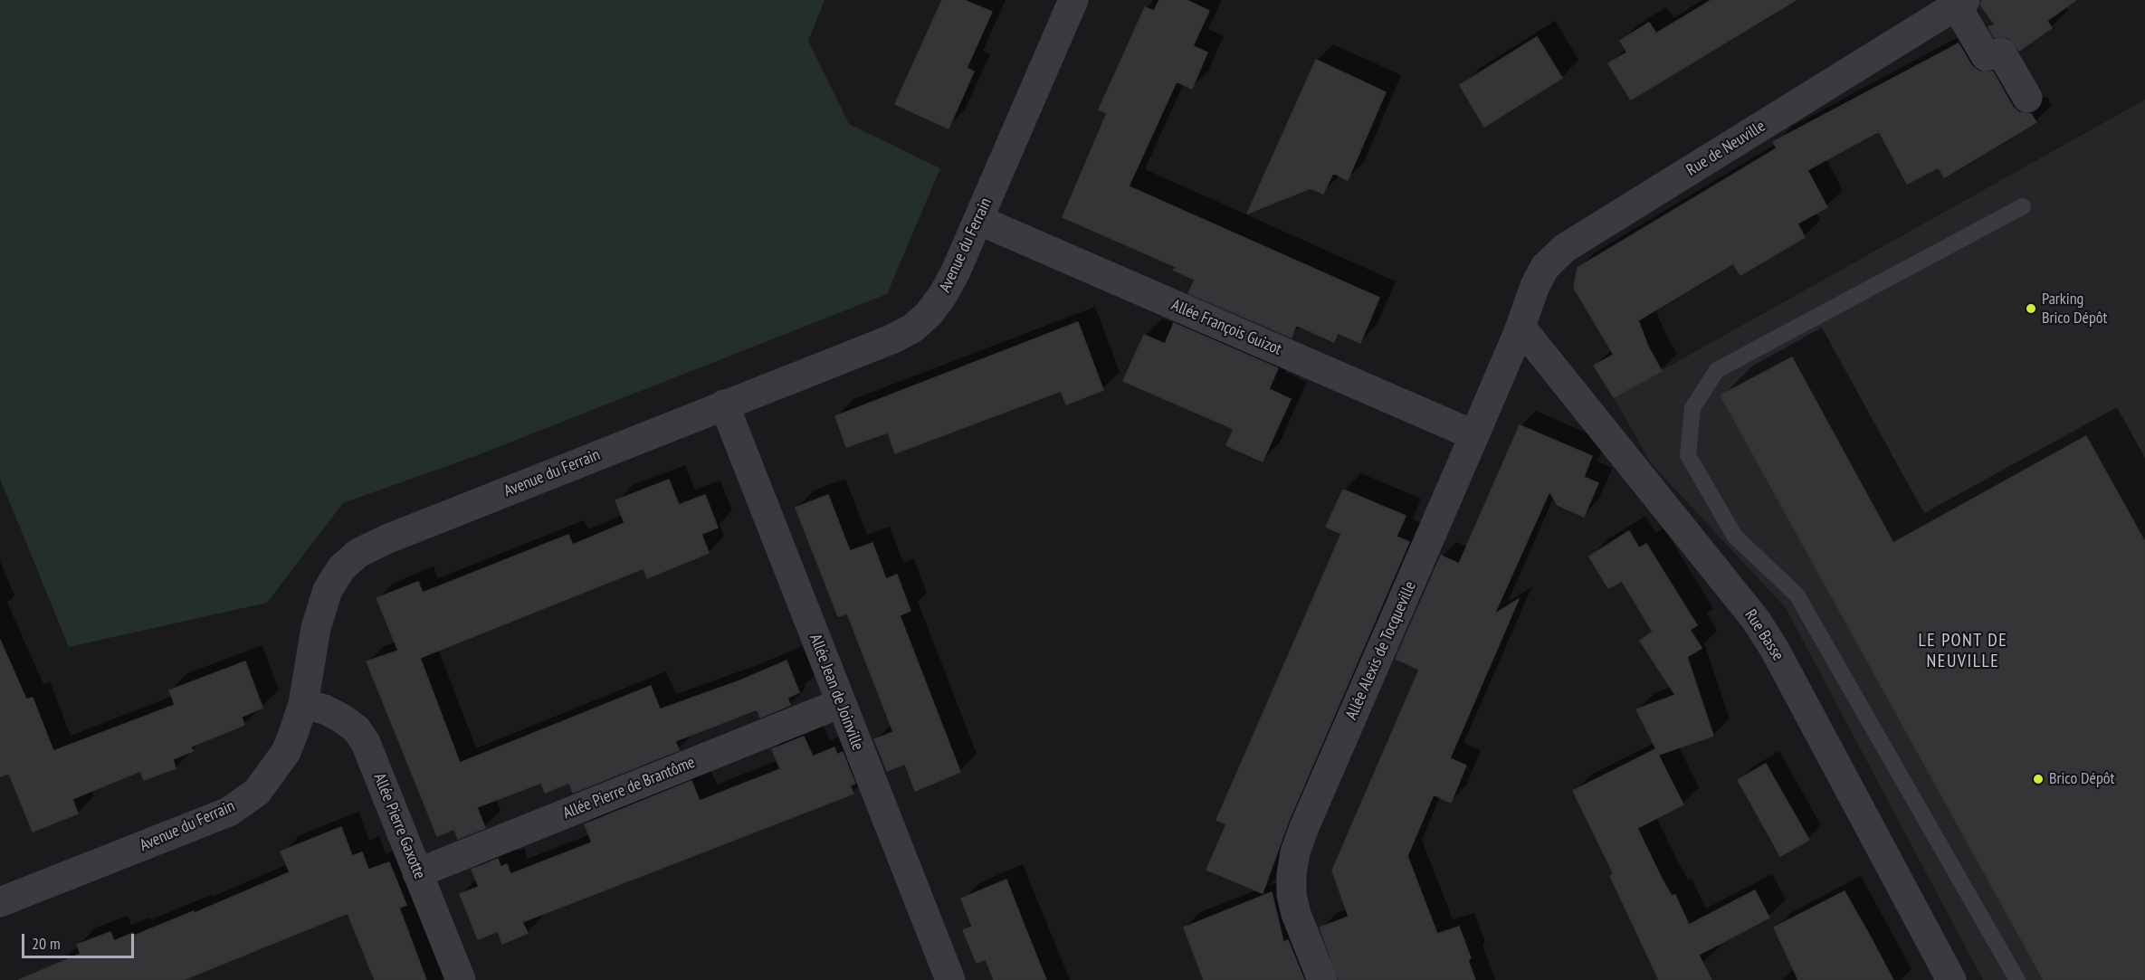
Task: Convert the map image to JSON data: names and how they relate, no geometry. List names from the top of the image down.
{
  "streets": {
    "street": [
      "Rue de Neuville",
      "Avenue du Ferrain",
      "Allée François Guizot",
      "Rue Basse",
      "Allée Alexis de Tocqueville",
      "Allée Jean de Joinville",
      "Allée Pierre de Brantôme",
      "Allée Pierre Gaxotte"
    ]
  },
  "crossings": [
    ["Rue de Neuville", "Rue Basse"],
    ["Rue de Neuville", "Allée Alexis de Tocqueville"],
    ["Avenue du Ferrain", "Allée François Guizot"],
    ["Avenue du Ferrain", "Allée Jean de Joinville"],
    ["Avenue du Ferrain", "Allée Pierre Gaxotte"],
    ["Allée François Guizot", "Allée Alexis de Tocqueville"],
    ["Rue Basse", "Allée Alexis de Tocqueville"],
    ["Allée Jean de Joinville", "Allée Pierre de Brantôme"],
    ["Allée Pierre de Brantôme", "Allée Pierre Gaxotte"]
  ],
  "districts": ["LE PONT DE NEUVILLE"],
  "places": ["Parking Brico Dépôt", "Brico Dépôt"],
  "scale_bar": "20 m"
}
